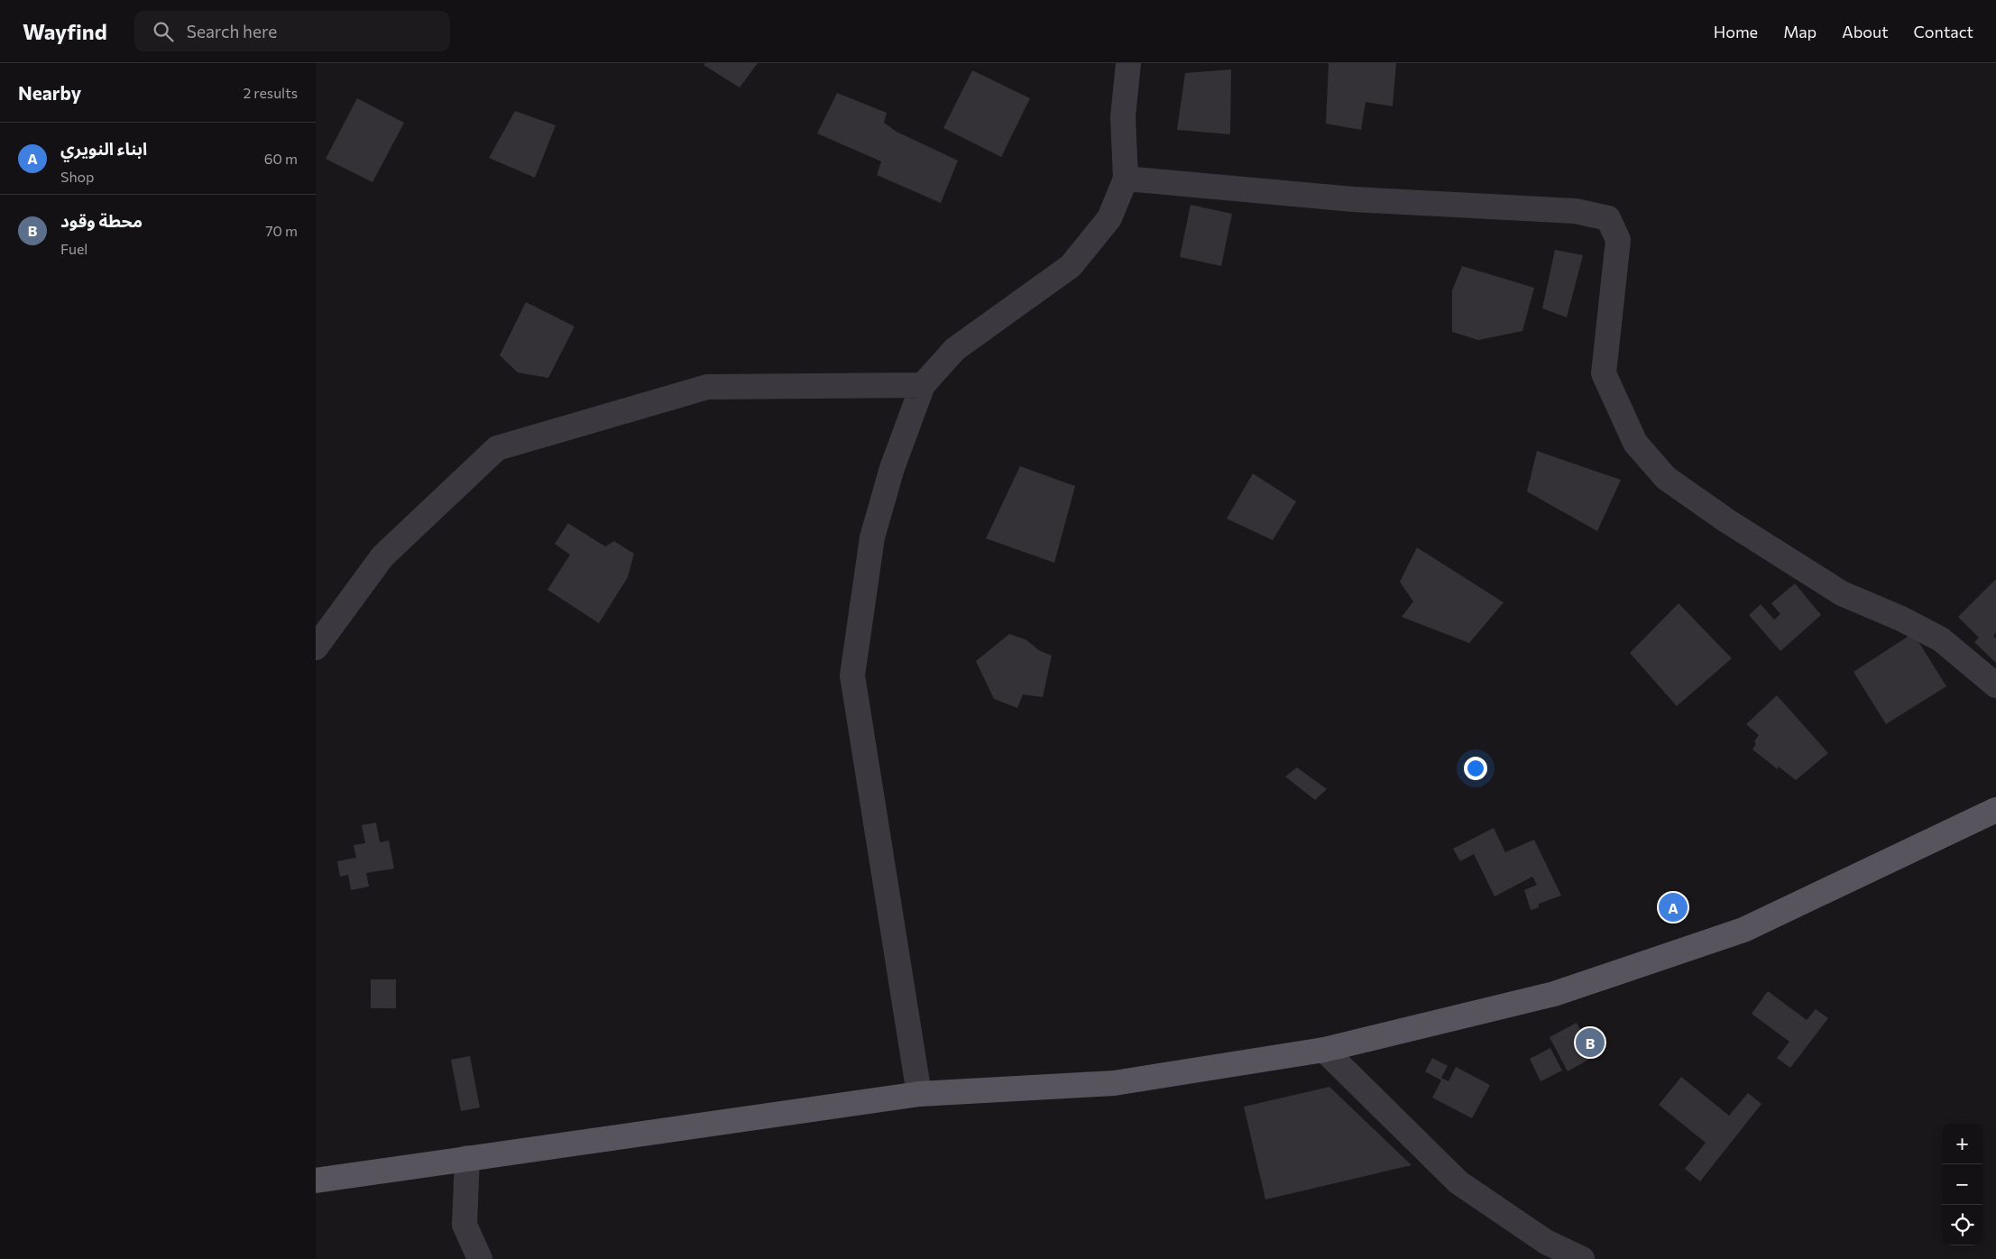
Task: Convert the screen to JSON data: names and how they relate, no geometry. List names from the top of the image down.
{
  "page": {
    "header": "Wayfind",
    "search": "Search here",
    "nav": [
      "Home",
      "Map",
      "About",
      "Contact"
    ],
    "heading": ["Nearby", "2 results"],
    "list": [
      {
        "mark": "A",
        "name": "ابناء النويري",
        "note": "Shop",
        "value": "60 m"
      },
      {
        "mark": "B",
        "name": "محطة وقود",
        "note": "Fuel",
        "value": "70 m"
      }
    ],
    "pins": ["A", "B"],
    "map_buttons": ["+", "−"]
  }
}
